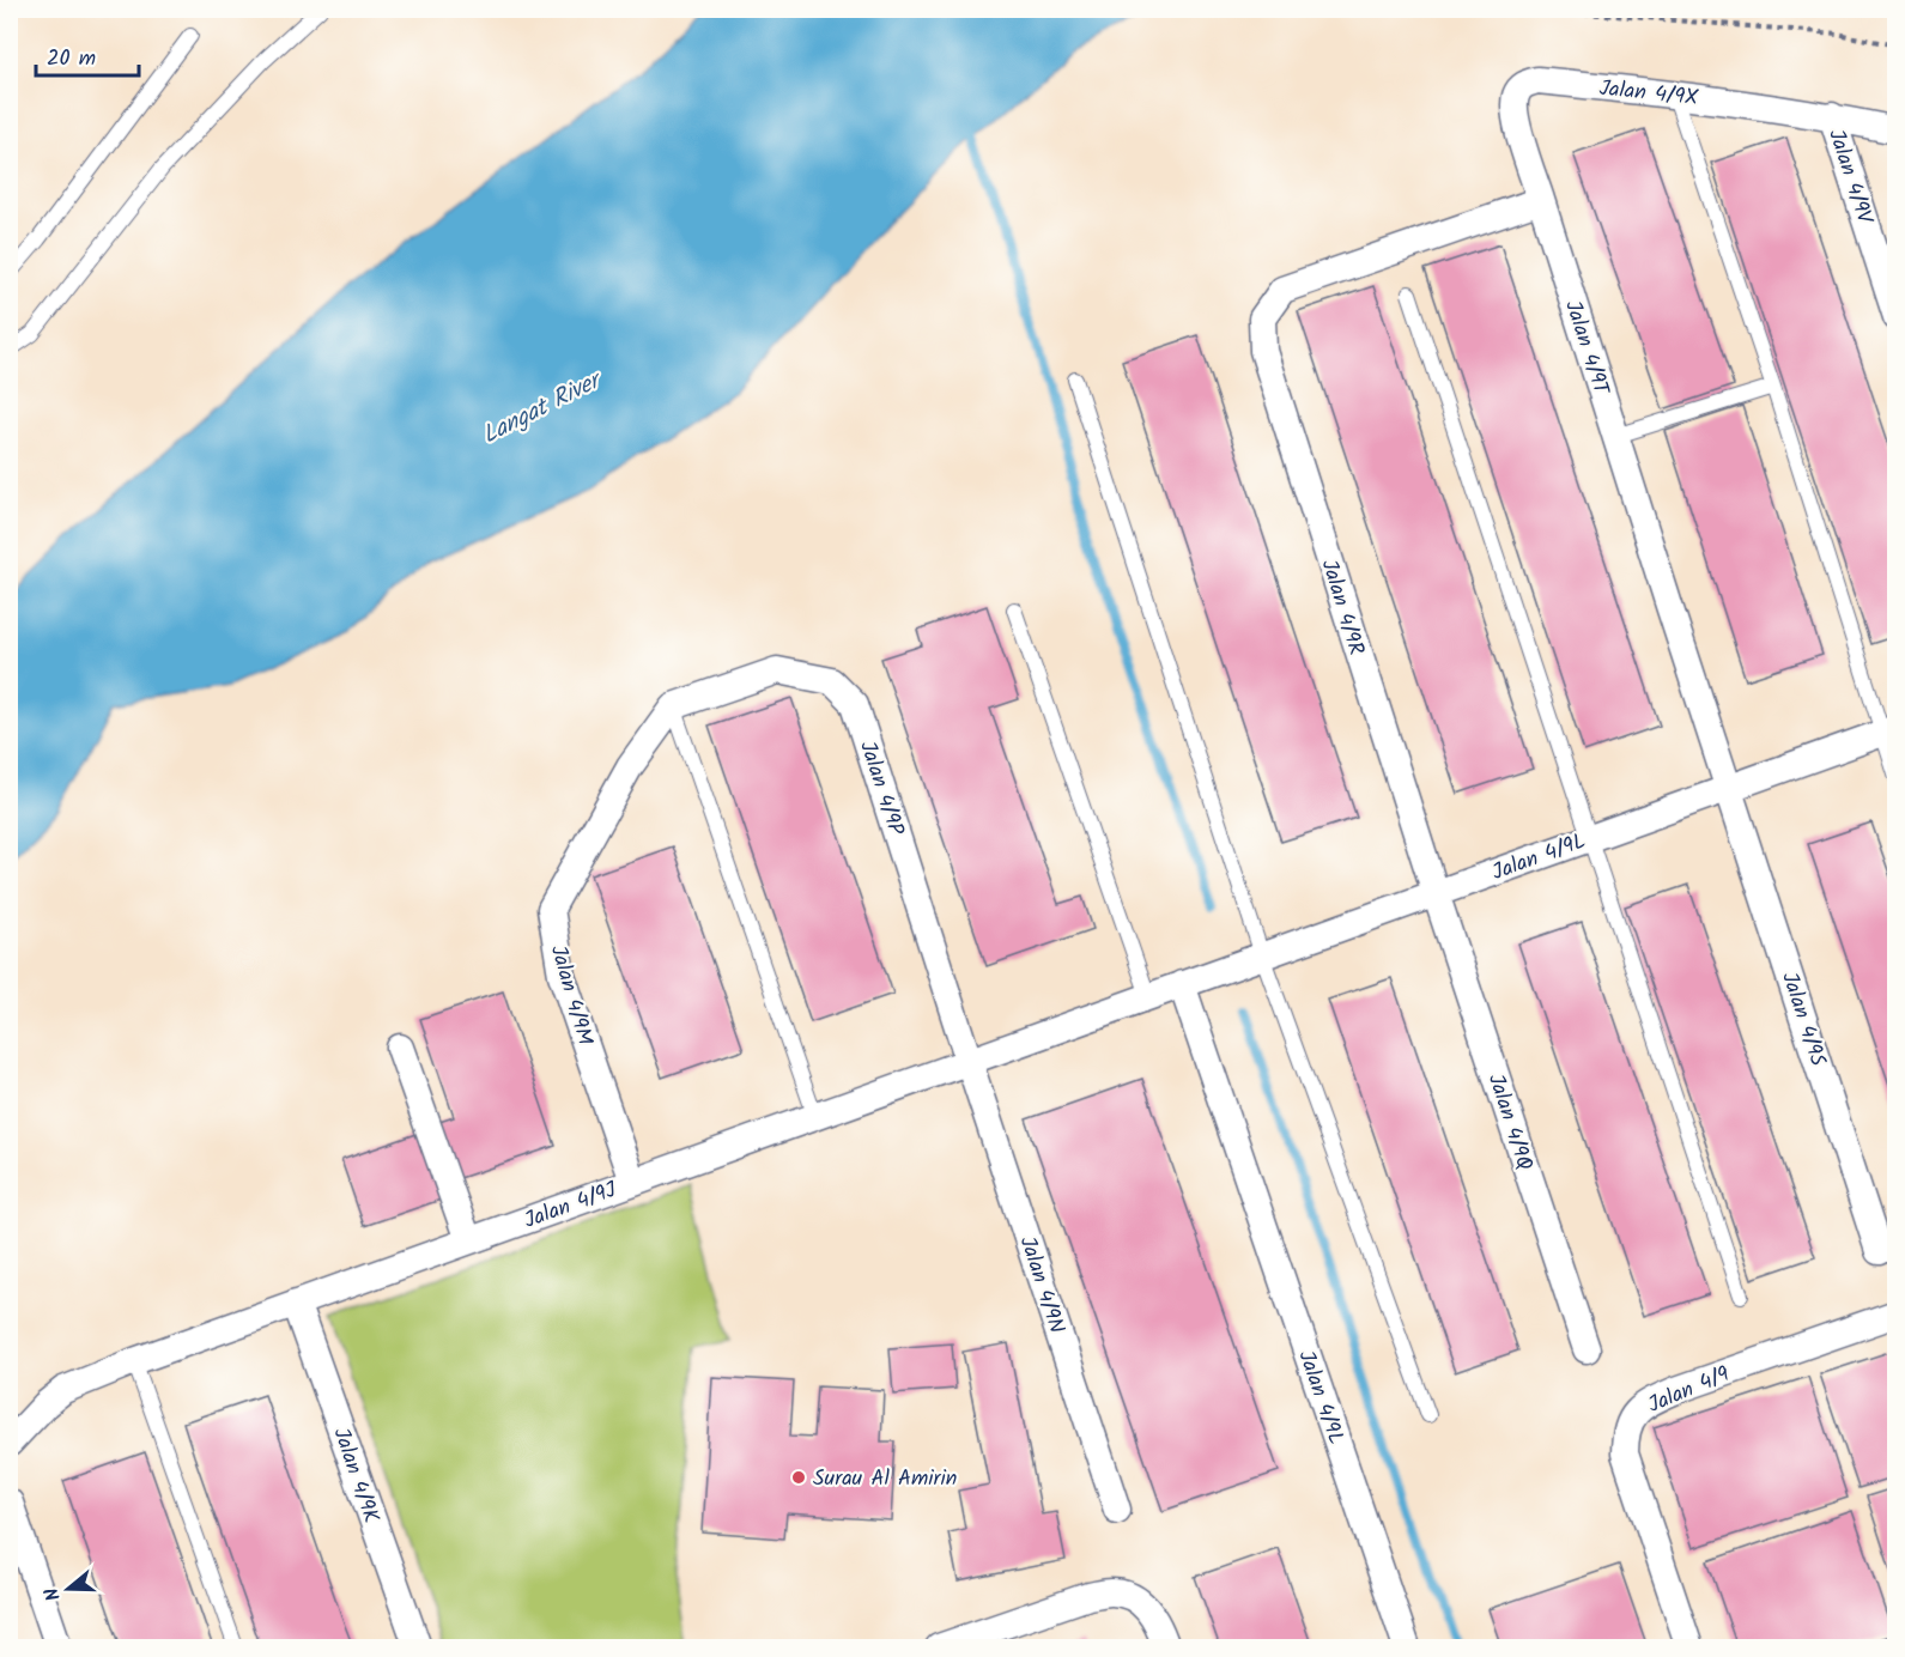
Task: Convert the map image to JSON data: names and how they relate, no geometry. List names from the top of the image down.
{
  "streets": {
    "street": [
      "Jalan 4/9X",
      "Jalan 4/9V",
      "Jalan 4/9T",
      "Jalan 4/9R",
      "Jalan 4/9P",
      "Jalan 4/9L",
      "Jalan 4/9M",
      "Jalan 4/9S",
      "Jalan 4/9Q",
      "Jalan 4/9J",
      "Jalan 4/9N",
      "Jalan 4/9",
      "Jalan 4/9K"
    ]
  },
  "crossings": [
    ["Jalan 4/9X", "Jalan 4/9V"],
    ["Jalan 4/9X", "Jalan 4/9T"],
    ["Jalan 4/9X", "Jalan 4/9R"],
    ["Jalan 4/9T", "Jalan 4/9R"],
    ["Jalan 4/9T", "Jalan 4/9L"],
    ["Jalan 4/9T", "Jalan 4/9S"],
    ["Jalan 4/9R", "Jalan 4/9L"],
    ["Jalan 4/9R", "Jalan 4/9Q"],
    ["Jalan 4/9P", "Jalan 4/9M"],
    ["Jalan 4/9P", "Jalan 4/9J"],
    ["Jalan 4/9P", "Jalan 4/9N"],
    ["Jalan 4/9L", "Jalan 4/9S"],
    ["Jalan 4/9L", "Jalan 4/9Q"],
    ["Jalan 4/9L", "Jalan 4/9J"],
    ["Jalan 4/9M", "Jalan 4/9J"],
    ["Jalan 4/9J", "Jalan 4/9N"],
    ["Jalan 4/9J", "Jalan 4/9K"]
  ],
  "water": ["Langat River"],
  "places": ["Surau Al Amirin"],
  "scale_bar": "20 m",
  "north": "left"
}
